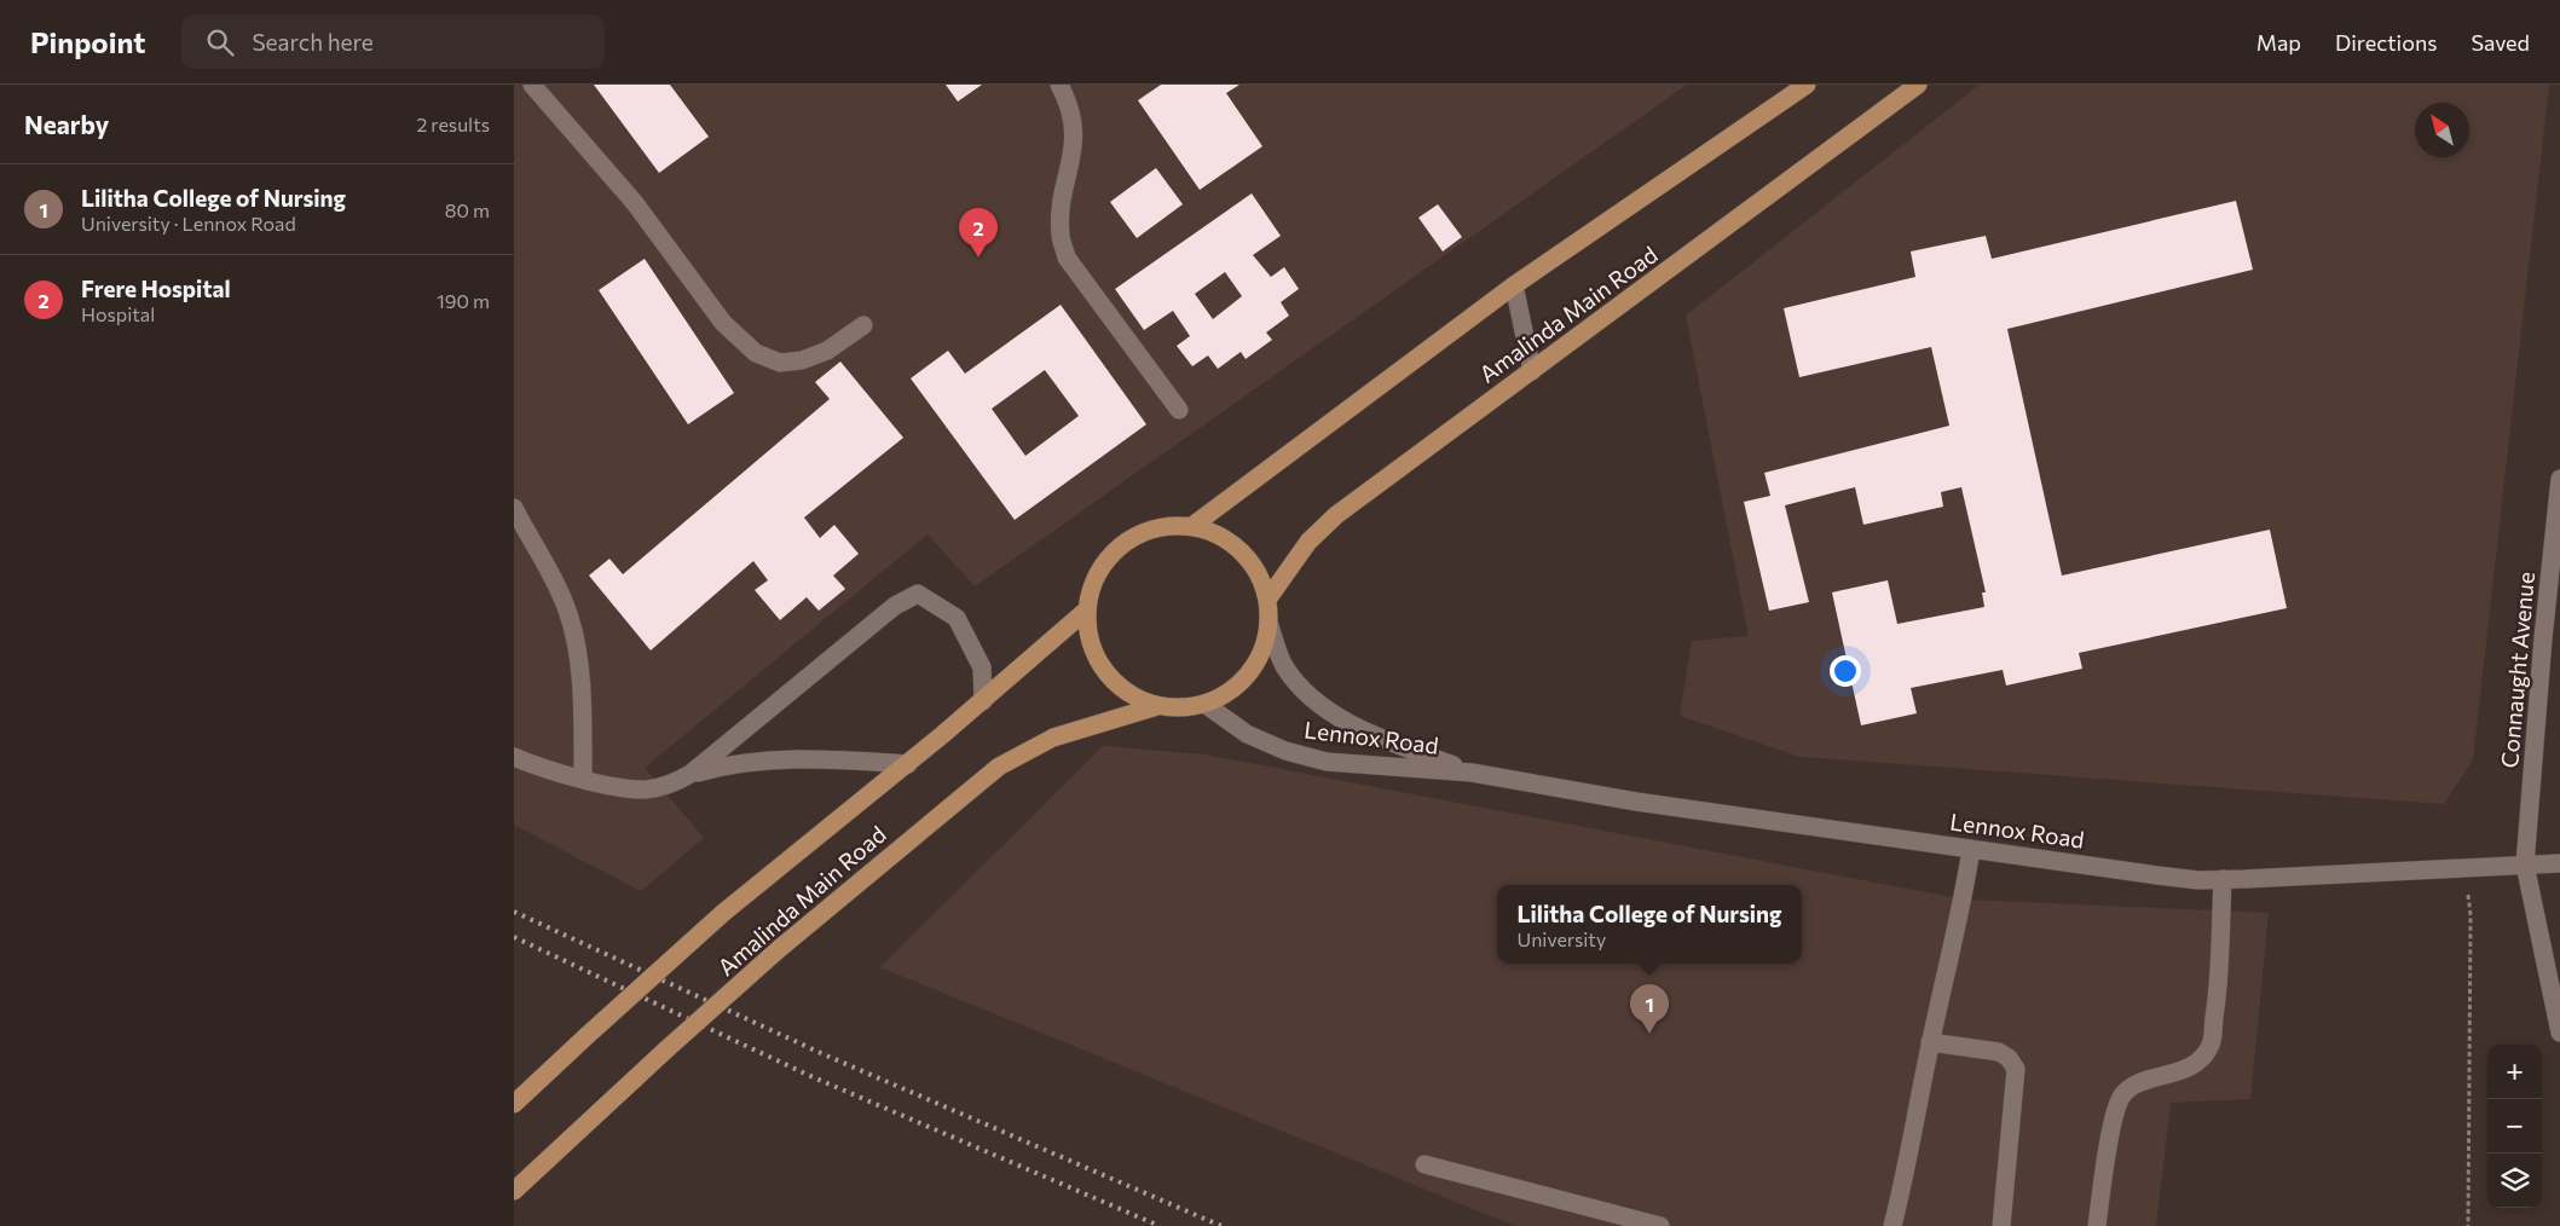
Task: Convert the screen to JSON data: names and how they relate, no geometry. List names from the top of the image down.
{
  "streets": {
    "main road": ["Amalinda Main Road"],
    "street": ["Connaught Avenue", "Lennox Road"]
  },
  "crossings": [
    ["Amalinda Main Road", "Lennox Road"],
    ["Connaught Avenue", "Lennox Road"]
  ],
  "north": "top left",
  "page": {
    "header": "Pinpoint",
    "search": "Search here",
    "nav": ["Map", "Directions", "Saved"],
    "heading": ["Nearby", "2 results"],
    "list": [
      {
        "mark": "1",
        "name": "Lilitha College of Nursing",
        "note": "University · Lennox Road",
        "value": "80 m"
      },
      {
        "mark": "2",
        "name": "Frere Hospital",
        "note": "Hospital",
        "value": "190 m"
      }
    ],
    "pins": ["2", "1"],
    "popup": ["Lilitha College of Nursing", "University"],
    "map_buttons": ["+", "−"]
  }
}
